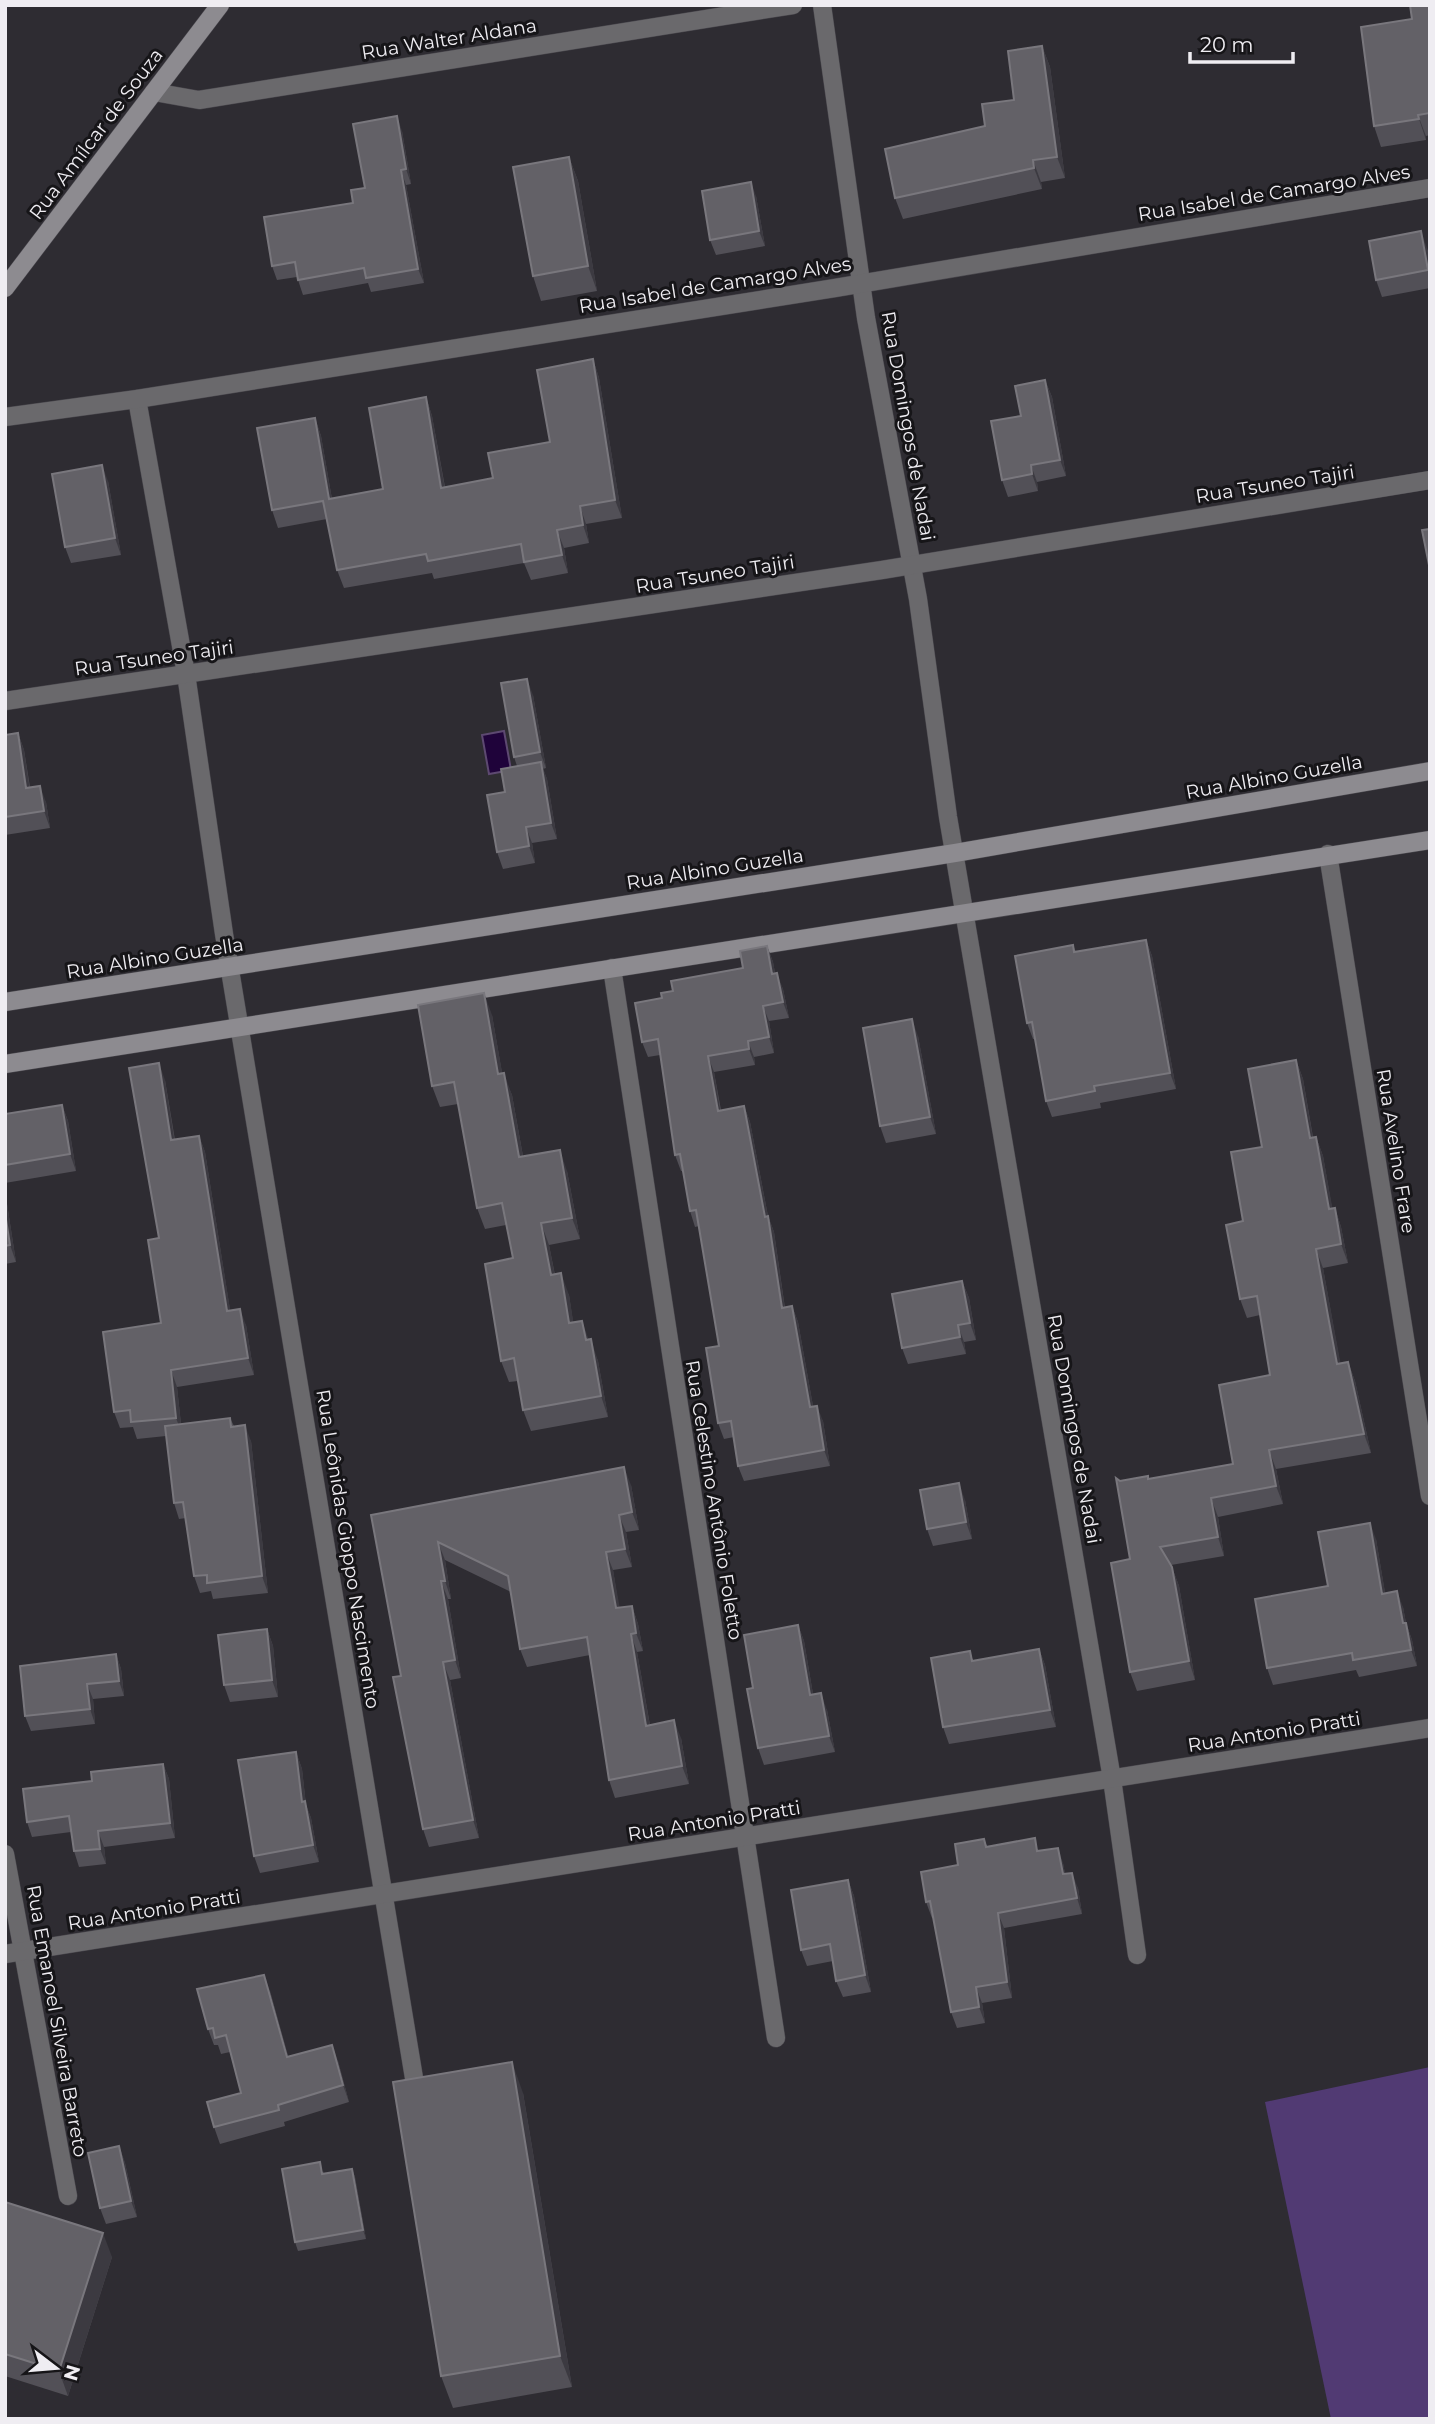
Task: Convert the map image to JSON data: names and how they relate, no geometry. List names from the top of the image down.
{
  "streets": {
    "street": [
      "Rua Walter Aldana",
      "Rua Amílcar de Souza",
      "Rua Isabel de Camargo Alves",
      "Rua Domingos de Nadai",
      "Rua Tsuneo Tajiri",
      "Rua Albino Guzella",
      "Rua Avelino Frare",
      "Rua Celestino Antônio Foletto",
      "Rua Leônidas Gioppo Nascimento",
      "Rua Antonio Pratti",
      "Rua Emanoel Silveira Barreto"
    ]
  },
  "crossings": [
    ["Rua Walter Aldana", "Rua Amílcar de Souza"],
    ["Rua Isabel de Camargo Alves", "Rua Domingos de Nadai"],
    ["Rua Isabel de Camargo Alves", "Rua Leônidas Gioppo Nascimento"],
    ["Rua Domingos de Nadai", "Rua Tsuneo Tajiri"],
    ["Rua Domingos de Nadai", "Rua Albino Guzella"],
    ["Rua Domingos de Nadai", "Rua Antonio Pratti"],
    ["Rua Tsuneo Tajiri", "Rua Leônidas Gioppo Nascimento"],
    ["Rua Albino Guzella", "Rua Leônidas Gioppo Nascimento"],
    ["Rua Celestino Antônio Foletto", "Rua Antonio Pratti"],
    ["Rua Leônidas Gioppo Nascimento", "Rua Antonio Pratti"],
    ["Rua Antonio Pratti", "Rua Emanoel Silveira Barreto"]
  ],
  "scale_bar": "20 m",
  "north": "right"
}
